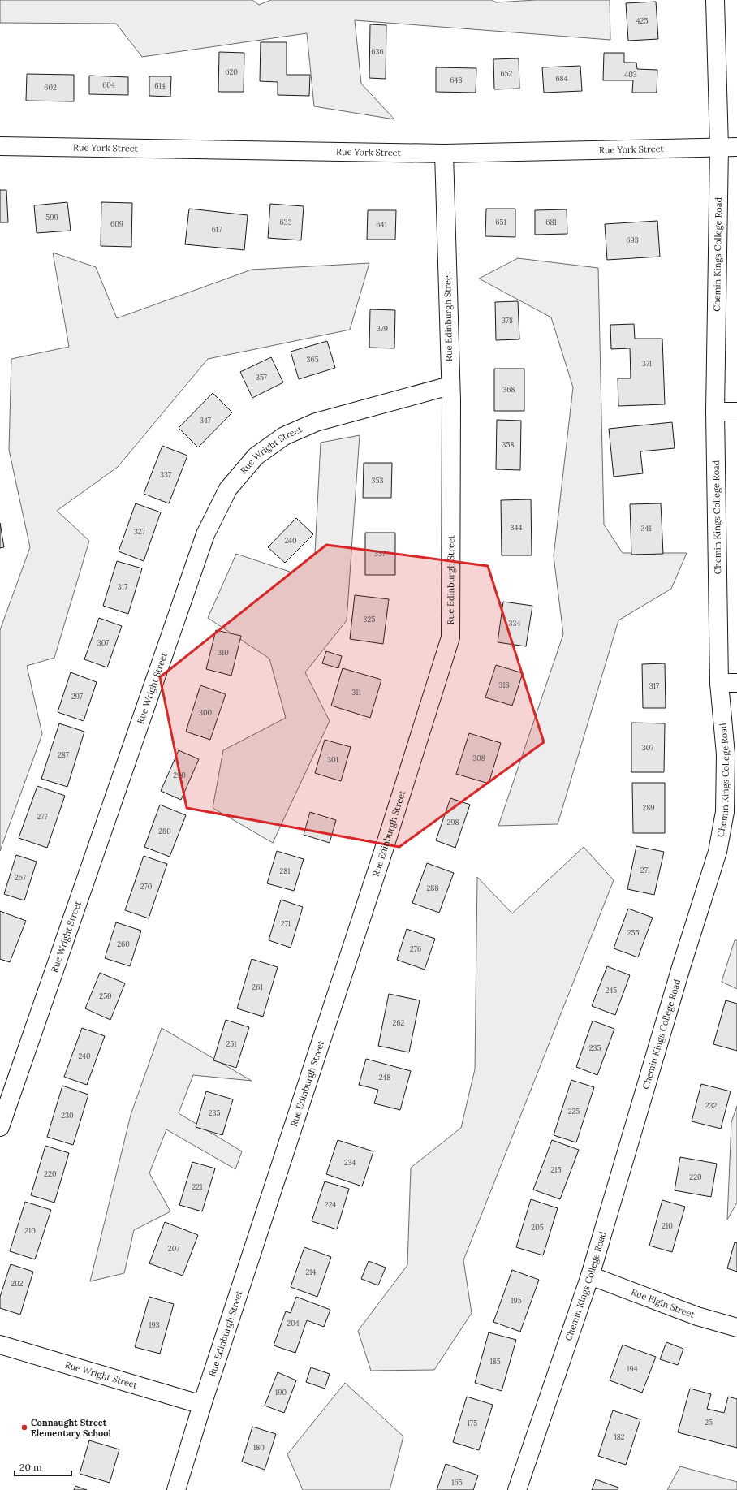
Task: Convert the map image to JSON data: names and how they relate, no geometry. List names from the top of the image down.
{
  "streets": {
    "street": [
      "Rue York Street",
      "Chemin Kings College Road",
      "Rue Edinburgh Street",
      "Rue Wright Street",
      "Rue Elgin Street"
    ]
  },
  "crossings": [
    ["Rue York Street", "Chemin Kings College Road"],
    ["Rue York Street", "Rue Edinburgh Street"],
    ["Chemin Kings College Road", "Rue Elgin Street"],
    ["Rue Edinburgh Street", "Rue Wright Street"]
  ],
  "places": ["Connaught Street Elementary School"],
  "house_numbers": [
    "425",
    "636",
    "620",
    "652",
    "403",
    "684",
    "648",
    "604",
    "614",
    "602",
    "599",
    "633",
    "651",
    "681",
    "609",
    "641",
    "617",
    "693",
    "378",
    "379",
    "365",
    "371",
    "357",
    "368",
    "347",
    "358",
    "337",
    "353",
    "344",
    "341",
    "327",
    "240",
    "337",
    "317",
    "325",
    "334",
    "307",
    "310",
    "318",
    "317",
    "311",
    "297",
    "300",
    "307",
    "287",
    "308",
    "301",
    "290",
    "289",
    "277",
    "298",
    "280",
    "271",
    "281",
    "267",
    "270",
    "288",
    "271",
    "255",
    "260",
    "276",
    "261",
    "245",
    "250",
    "262",
    "251",
    "235",
    "240",
    "248",
    "232",
    "225",
    "235",
    "230",
    "234",
    "215",
    "220",
    "220",
    "221",
    "224",
    "210",
    "205",
    "210",
    "207",
    "214",
    "202",
    "195",
    "204",
    "193",
    "185",
    "194",
    "190",
    "25",
    "175",
    "182",
    "180",
    "165"
  ],
  "scale_bar": "20 m"
}
